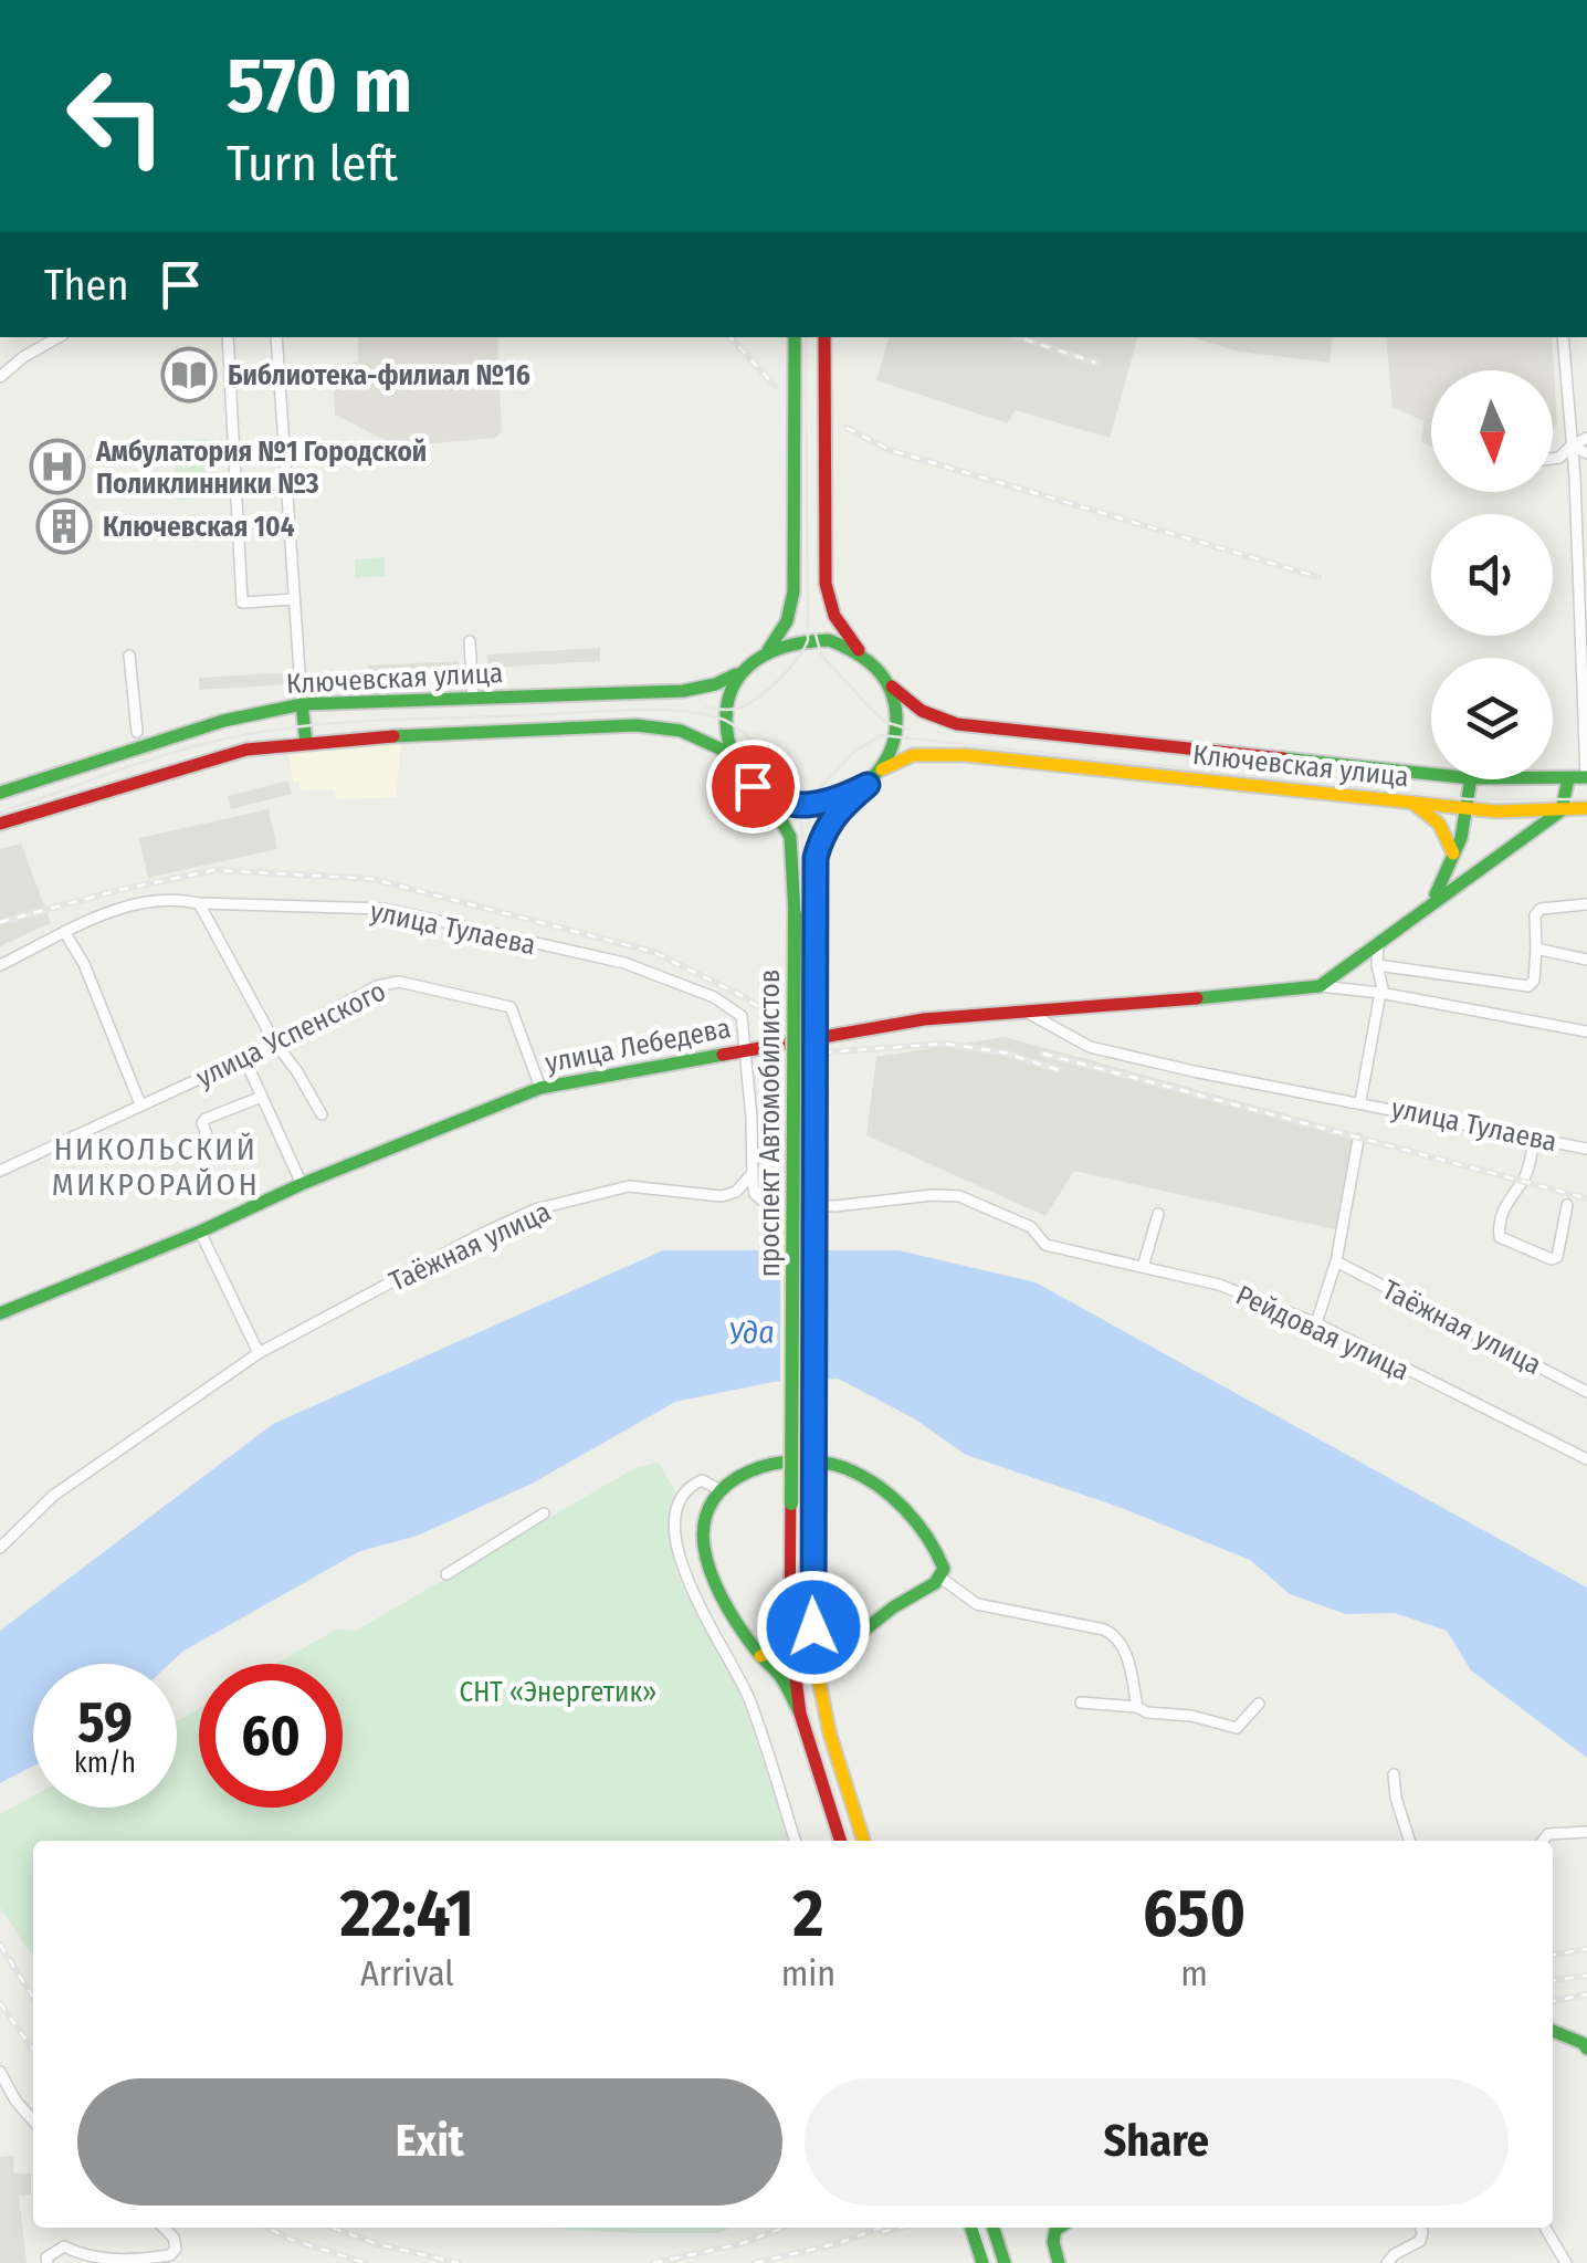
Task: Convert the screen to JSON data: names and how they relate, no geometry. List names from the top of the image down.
{
  "streets": {
    "main road": ["Ключевская улица", "улица Лебедева", "проспект Автомобилистов"],
    "street": [
      "улица Тулаева",
      "улица Успенского",
      "Таёжная улица",
      "Рейдовая улица"
    ]
  },
  "crossings": [
    ["Ключевская улица", "проспект Автомобилистов"],
    ["улица Тулаева", "улица Лебедева"],
    ["улица Успенского", "улица Лебедева"],
    ["Таёжная улица", "Рейдовая улица"]
  ],
  "districts": ["НИКОЛЬСКИЙ МИКРОРАЙОН"],
  "water": ["Уда"],
  "parks": ["СНТ «Энергетик»"],
  "places": {
    "library": ["Библиотека-филиал №16"],
    "hospital": ["Амбулатория №1 Городской Поликлинники №3"],
    "building": ["Ключевская 104"]
  },
  "north": "bottom",
  "page": {
    "turn": ["570 m", "Turn left"],
    "then": "Then",
    "speed": "59 km/h",
    "limit": "60",
    "eta": [
      "22:41",
      "Arrival",
      "2",
      "min",
      "650",
      "m"
    ],
    "buttons": ["Exit", "Share"]
  }
}
